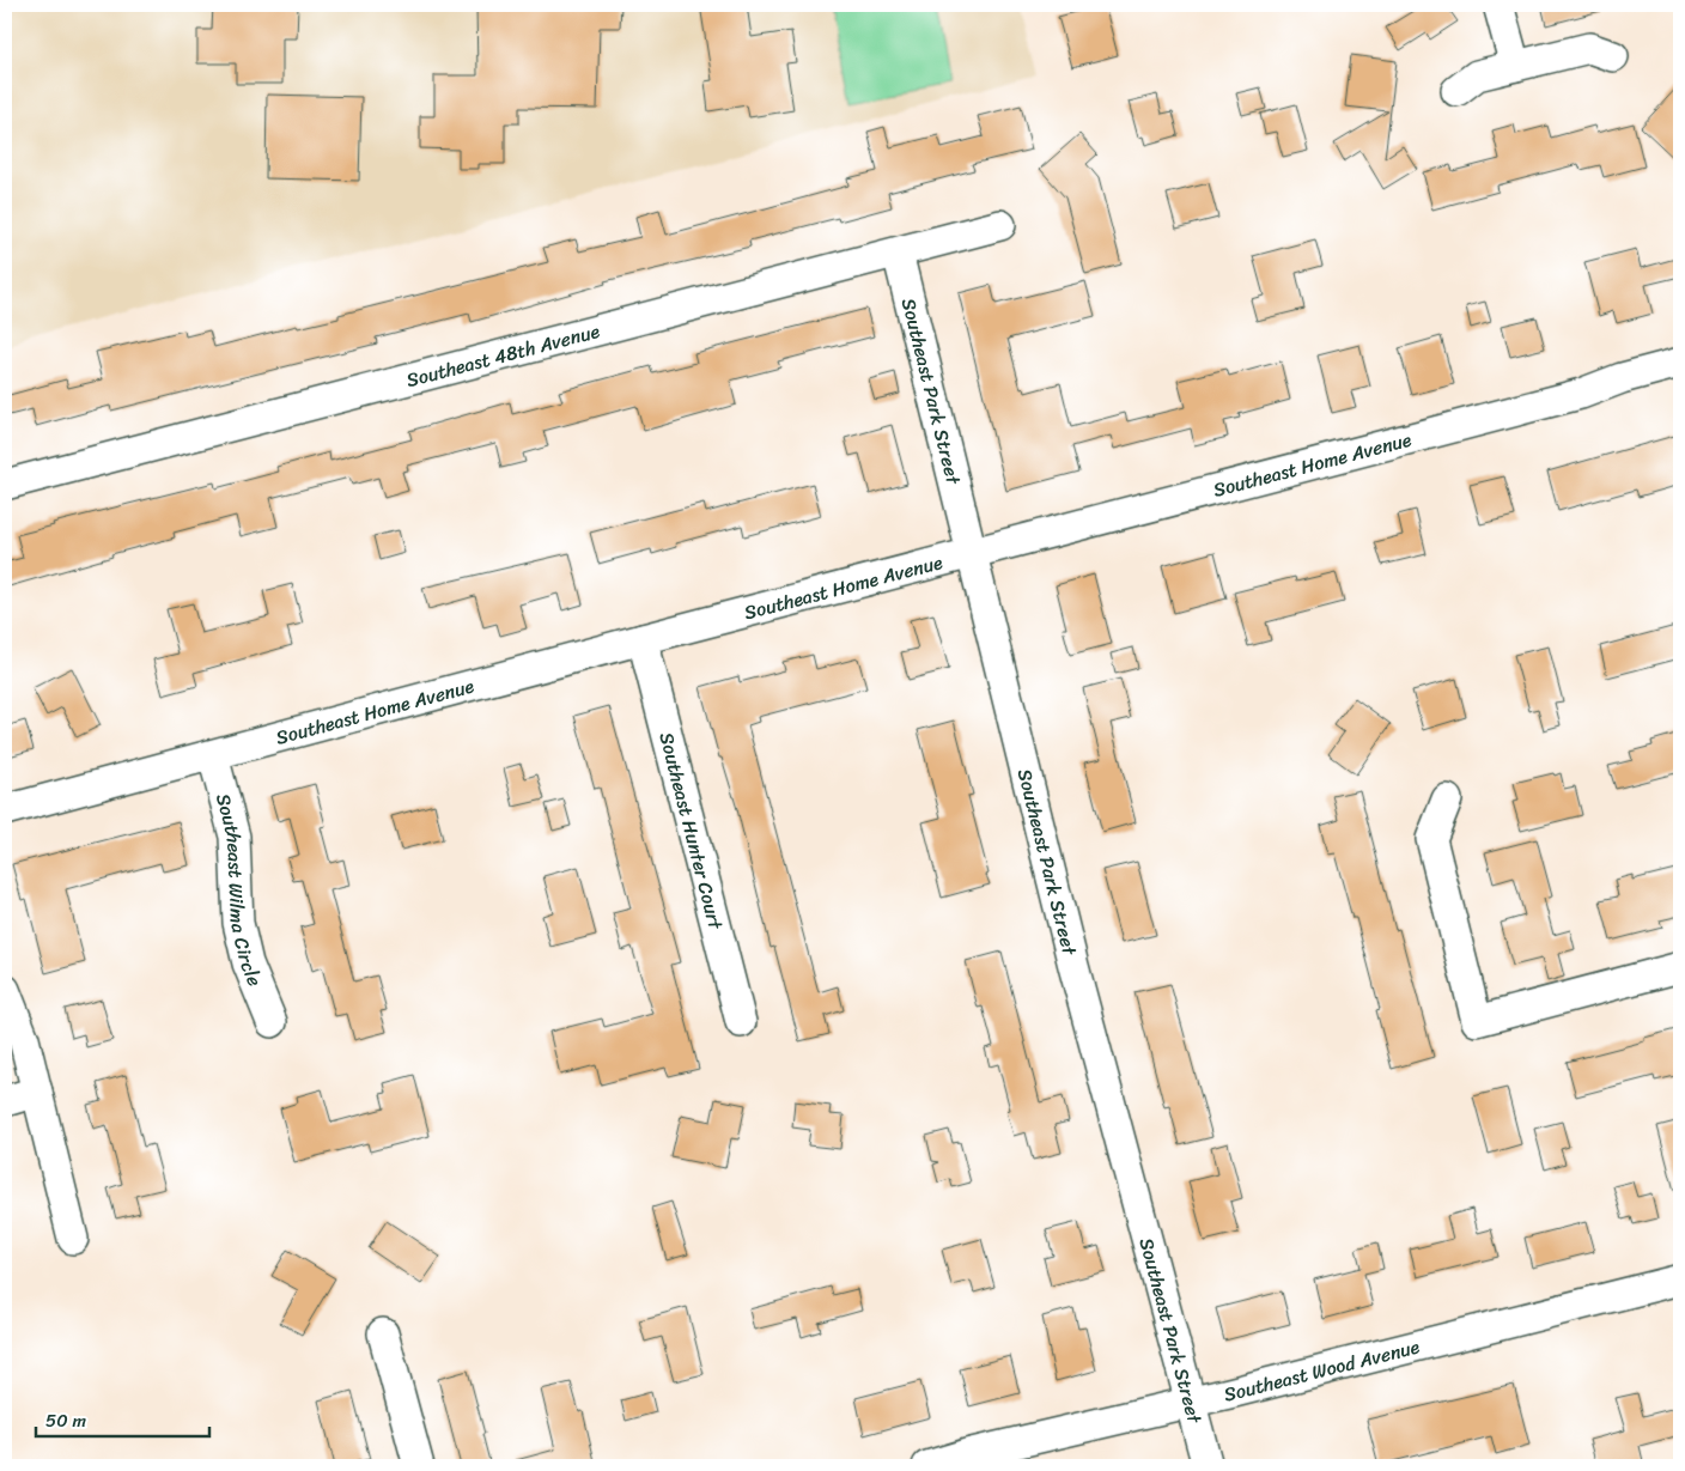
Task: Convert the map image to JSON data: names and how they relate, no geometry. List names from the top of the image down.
{
  "streets": {
    "street": [
      "Southeast 48th Avenue",
      "Southeast Park Street",
      "Southeast Home Avenue",
      "Southeast Hunter Court",
      "Southeast Wilma Circle",
      "Southeast Wood Avenue"
    ]
  },
  "crossings": [
    ["Southeast 48th Avenue", "Southeast Park Street"],
    ["Southeast Park Street", "Southeast Home Avenue"],
    ["Southeast Park Street", "Southeast Wood Avenue"],
    ["Southeast Home Avenue", "Southeast Hunter Court"],
    ["Southeast Home Avenue", "Southeast Wilma Circle"]
  ],
  "scale_bar": "50 m"
}
